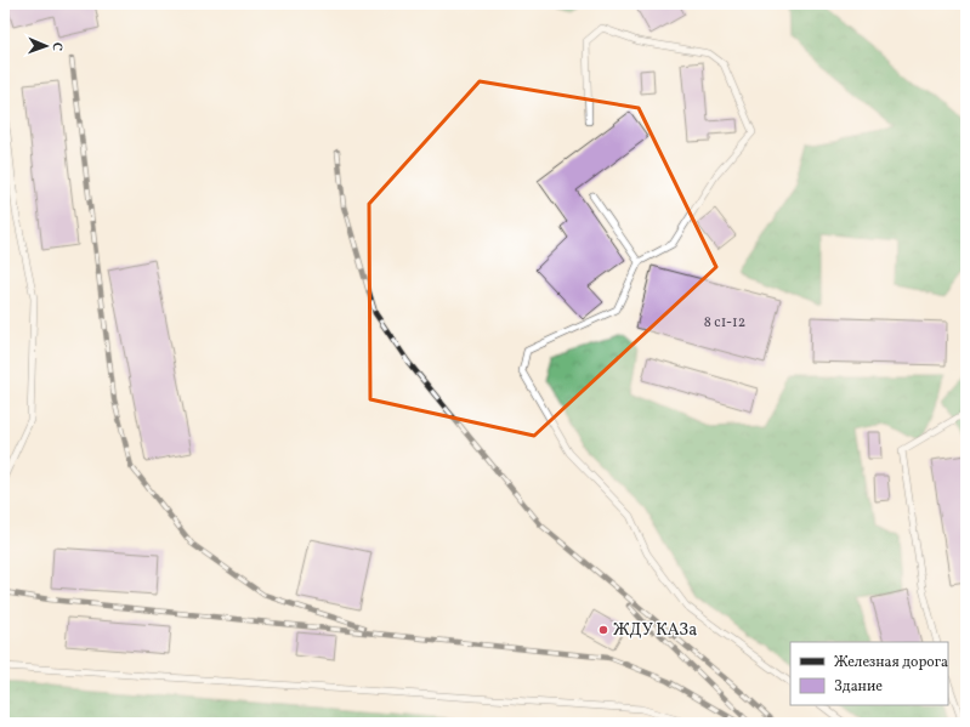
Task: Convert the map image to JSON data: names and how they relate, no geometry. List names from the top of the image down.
{
  "places": ["ЖДУ КАЗа"],
  "house_numbers": ["8 с1-12"],
  "legend": ["Железная дорога", "Здание"],
  "north": "right"
}
